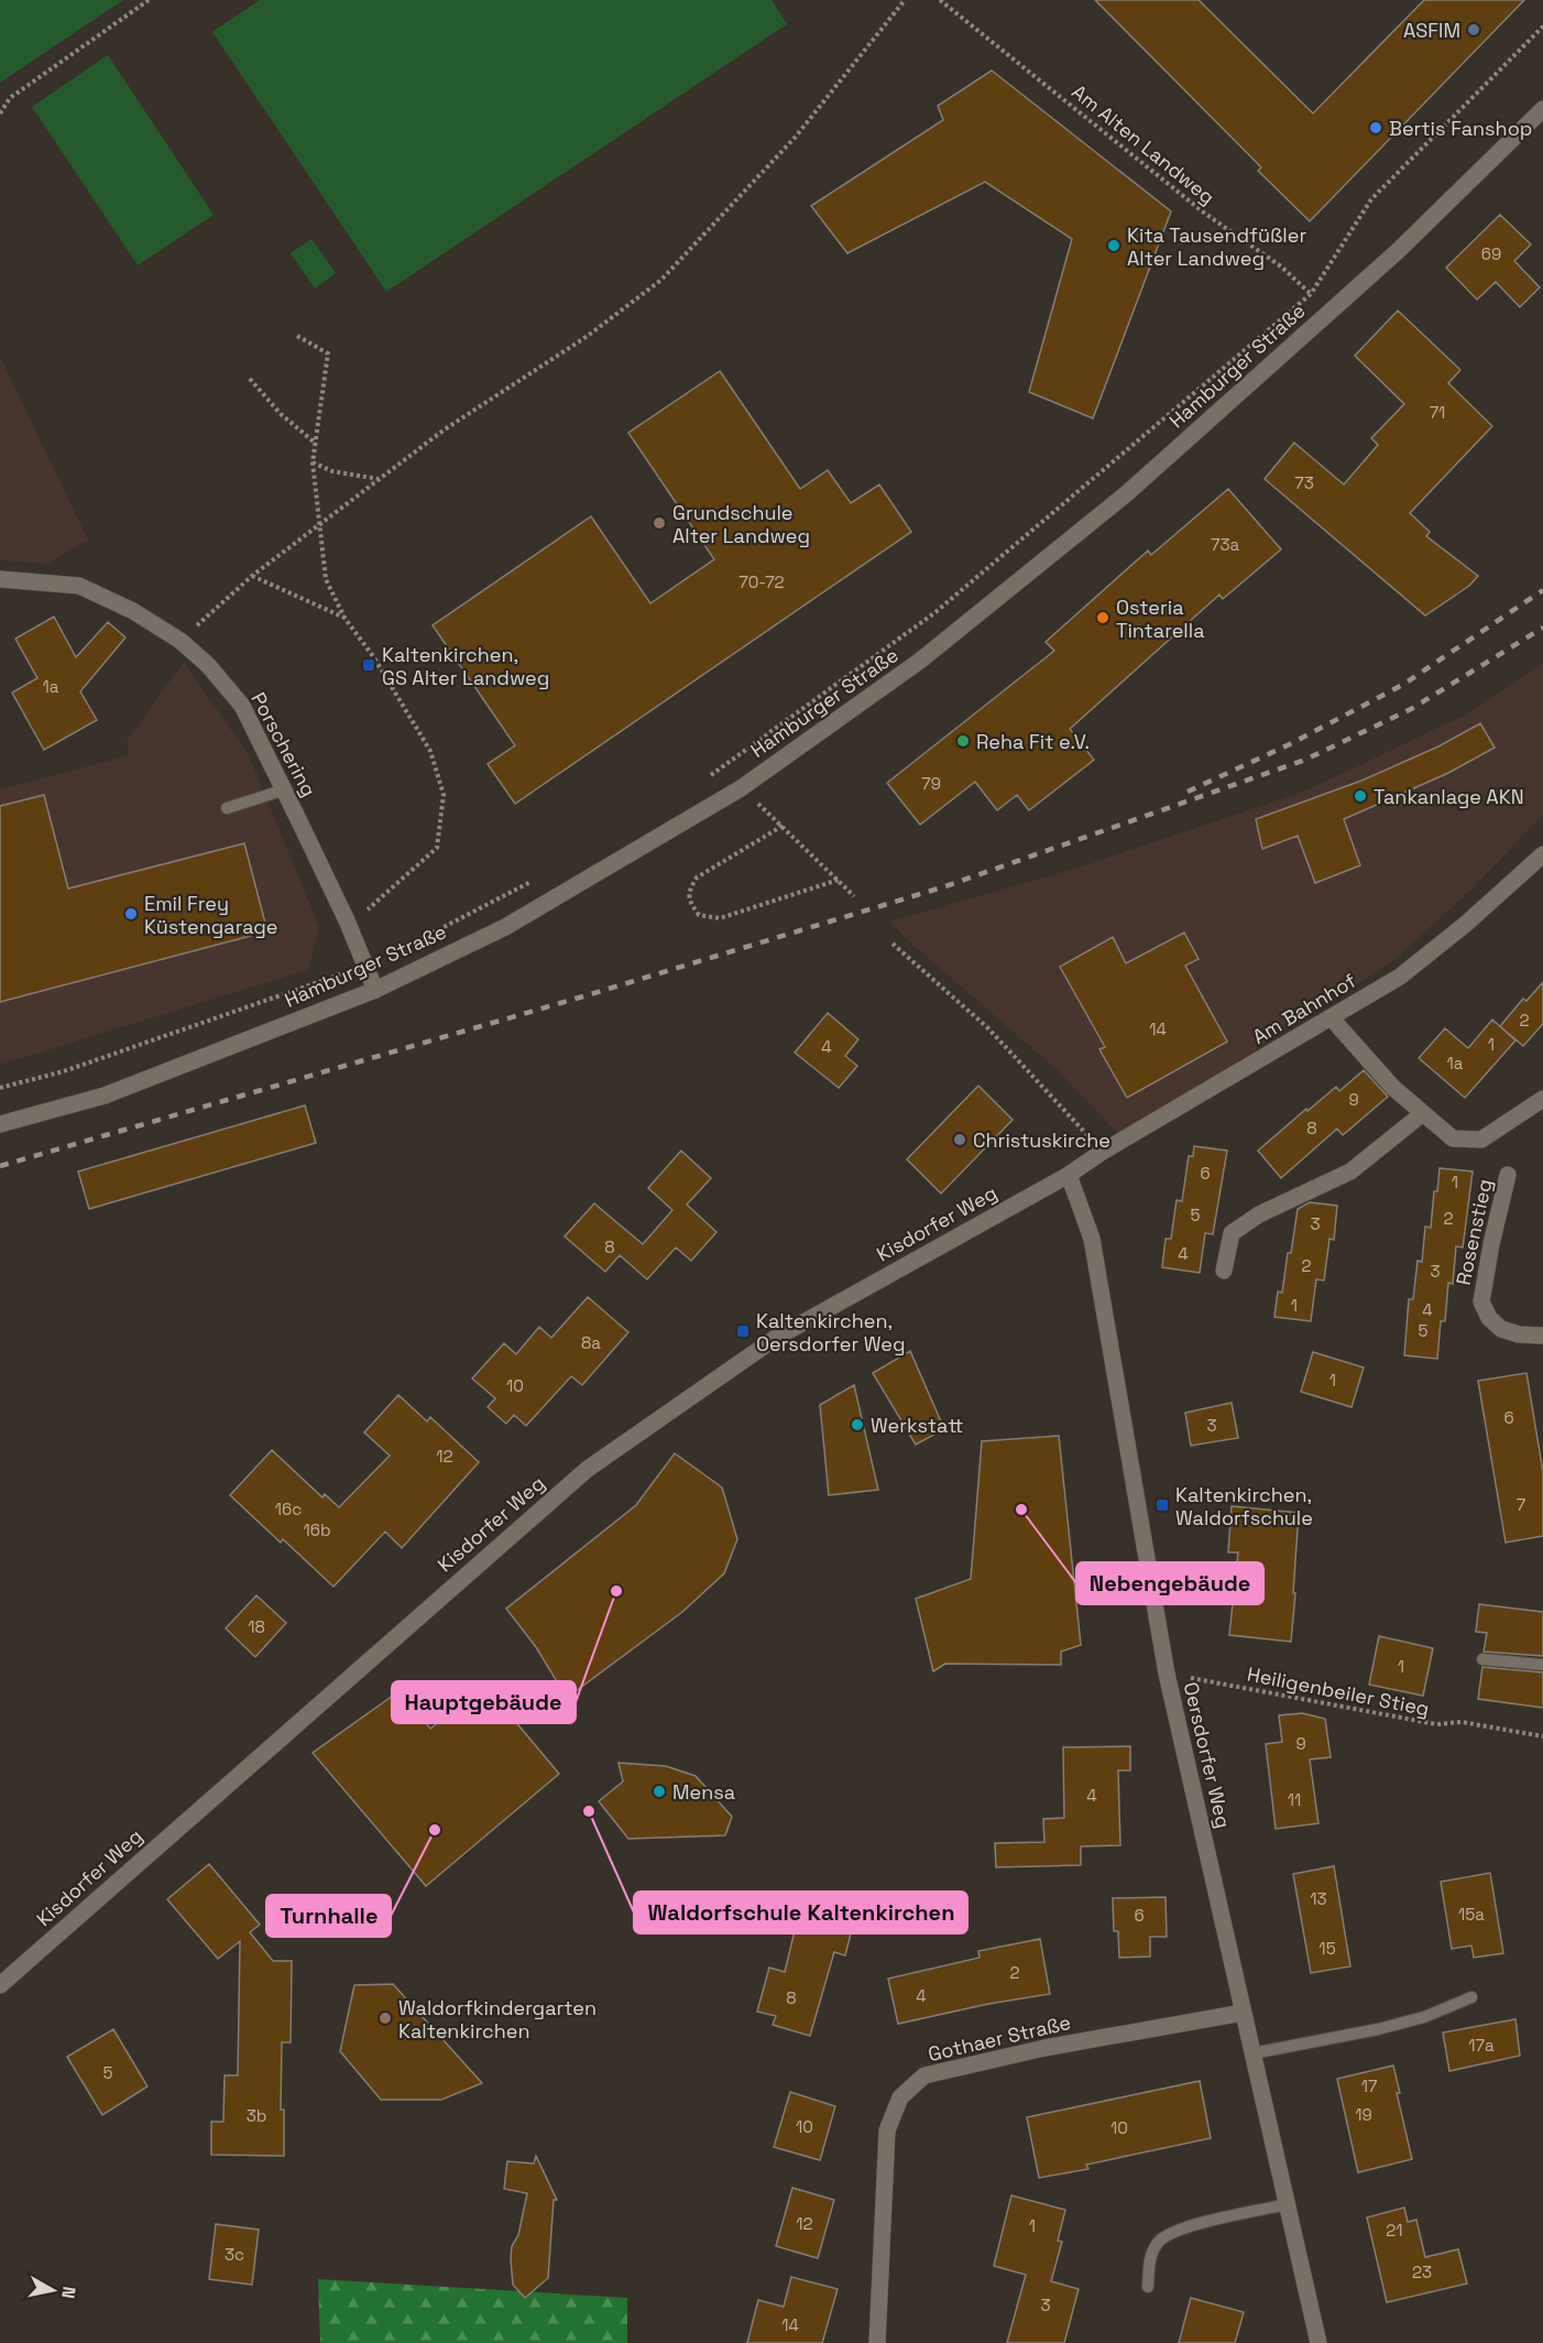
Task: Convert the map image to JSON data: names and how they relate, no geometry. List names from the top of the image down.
{
  "streets": {
    "street": [
      "Hamburger Straße",
      "Porschering",
      "Am Bahnhof",
      "Kisdorfer Weg",
      "Rosenstieg",
      "Oersdorfer Weg",
      "Gothaer Straße"
    ],
    "path": ["Am Alten Landweg", "Heiligenbeiler Stieg"]
  },
  "crossings": [
    ["Am Alten Landweg", "Hamburger Straße"],
    ["Hamburger Straße", "Porschering"],
    ["Am Bahnhof", "Kisdorfer Weg"],
    ["Am Bahnhof", "Oersdorfer Weg"],
    ["Kisdorfer Weg", "Oersdorfer Weg"],
    ["Heiligenbeiler Stieg", "Oersdorfer Weg"],
    ["Oersdorfer Weg", "Gothaer Straße"]
  ],
  "places": {
    "other": [
      "ASFIM",
      "Bertis Fanshop",
      "Kita Tausendfüßler Alter Landweg",
      "Grundschule Alter Landweg",
      "Osteria Tintarella",
      "Reha Fit e.V.",
      "Tankanlage AKN",
      "Emil Frey Küstengarage",
      "Christuskirche",
      "Werkstatt",
      "Nebengebäude",
      "Hauptgebäude",
      "Mensa",
      "Waldorfschule Kaltenkirchen",
      "Turnhalle",
      "Waldorfkindergarten Kaltenkirchen"
    ],
    "transit": ["Kaltenkirchen, GS Alter Landweg", "Kaltenkirchen, Oersdorfer Weg", "Kaltenkirchen, Waldorfschule"]
  },
  "house_numbers": [
    "69",
    "71",
    "73",
    "73a",
    "70-72",
    "1a",
    "79",
    "2",
    "14",
    "1",
    "4",
    "1a",
    "9",
    "8",
    "6",
    "1",
    "5",
    "2",
    "3",
    "8",
    "4",
    "2",
    "3",
    "1",
    "4",
    "5",
    "8a",
    "1",
    "10",
    "6",
    "3",
    "12",
    "7",
    "16c",
    "16b",
    "18",
    "1",
    "9",
    "4",
    "11",
    "13",
    "15a",
    "6",
    "15",
    "2",
    "4",
    "8",
    "17a",
    "5",
    "17",
    "19",
    "3b",
    "10",
    "10",
    "12",
    "1",
    "21",
    "3c",
    "23",
    "3",
    "14"
  ],
  "north": "right"
}
